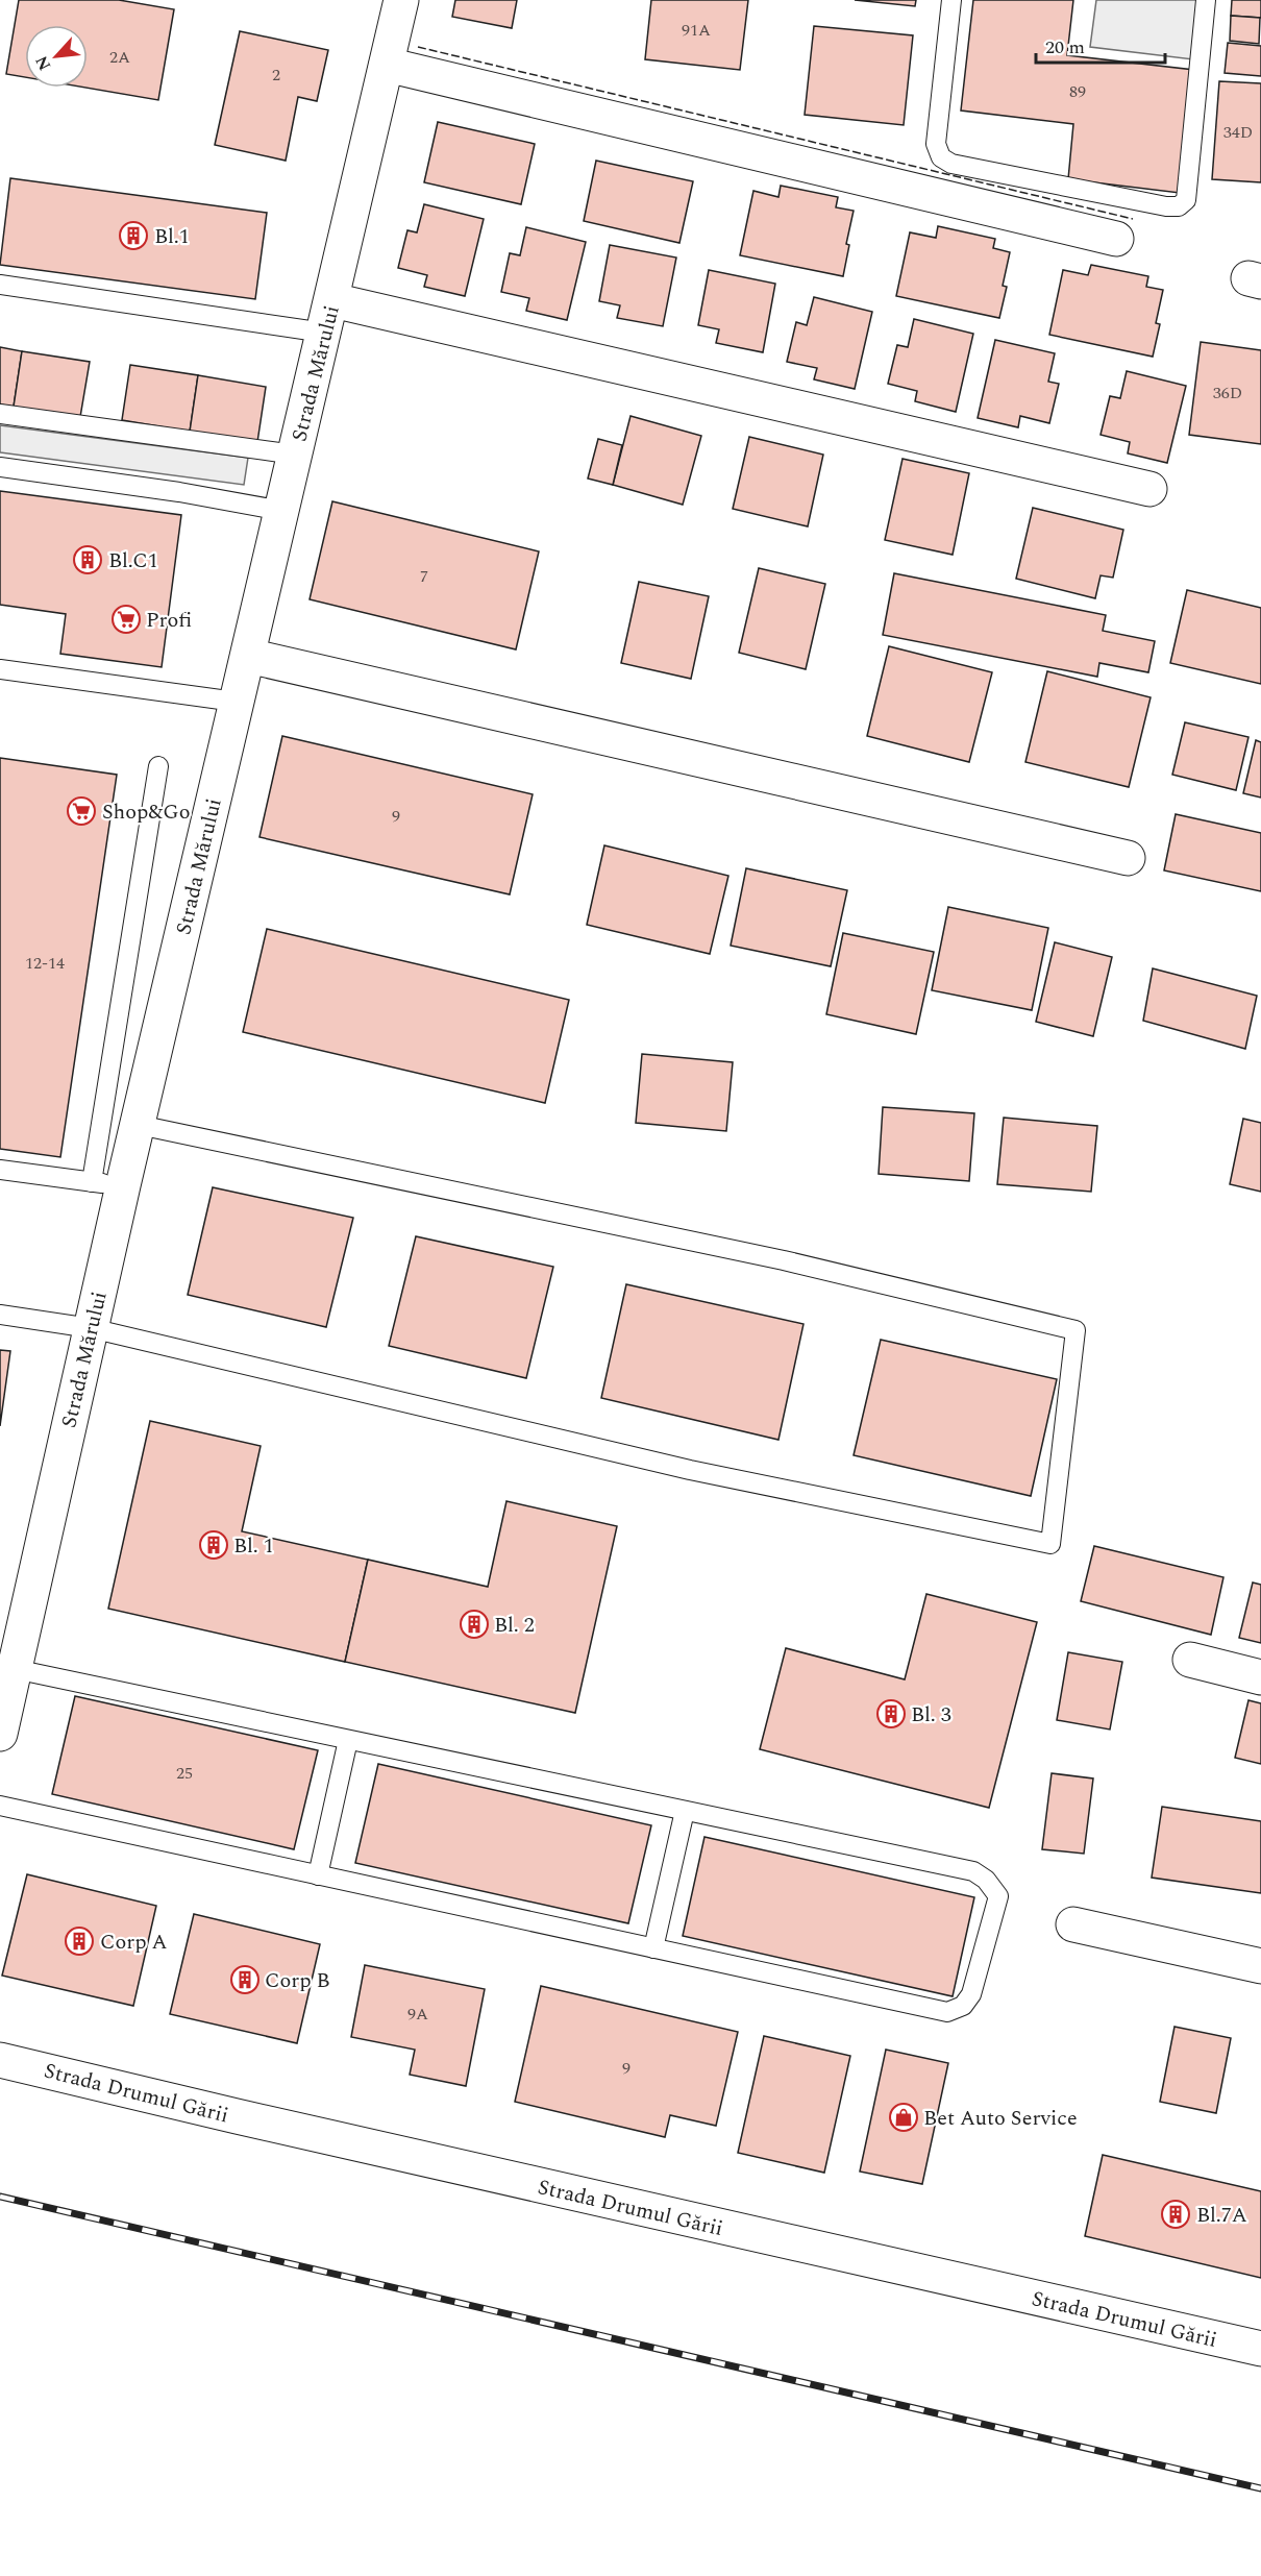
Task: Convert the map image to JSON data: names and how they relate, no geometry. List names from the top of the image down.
{
  "streets": {
    "street": ["Strada Mărului", "Strada Drumul Gării"]
  },
  "places": {
    "building": [
      "Bl.1",
      "Bl.C1",
      "Bl. 1",
      "Bl. 2",
      "Bl. 3",
      "Corp A",
      "Corp B",
      "Bl.7A"
    ],
    "supermarket": ["Profi", "Shop&Go"],
    "shop": ["Bet Auto Service"]
  },
  "house_numbers": [
    "91A",
    "2A",
    "2",
    "89",
    "34D",
    "36D",
    "7",
    "9",
    "12-14",
    "25",
    "9A",
    "9"
  ],
  "scale_bar": "20 m",
  "north": "bottom left"
}
